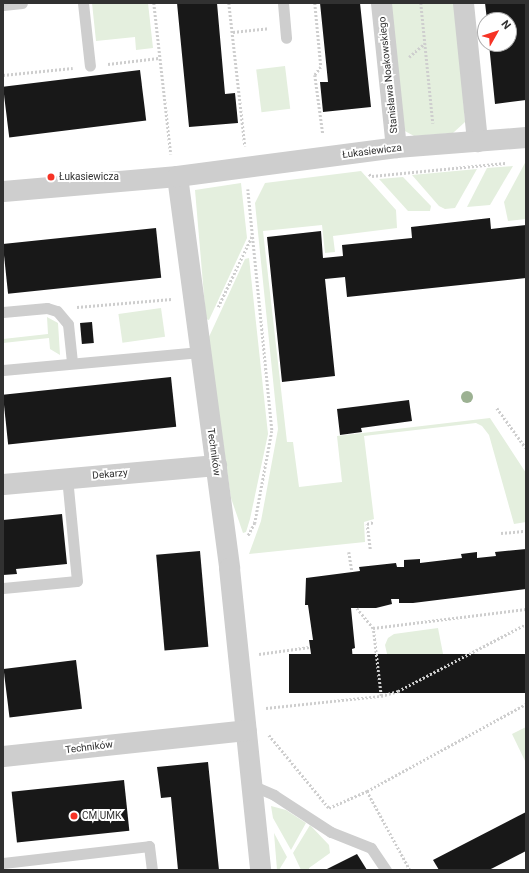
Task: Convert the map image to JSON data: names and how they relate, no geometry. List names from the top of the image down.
{
  "streets": {
    "street": [
      "Stanisława Noakowskiego",
      "Łukasiewicza",
      "Techników",
      "Dekarzy"
    ]
  },
  "crossings": [
    ["Stanisława Noakowskiego", "Łukasiewicza"],
    ["Łukasiewicza", "Techników"],
    ["Techników", "Dekarzy"]
  ],
  "places": ["Łukasiewicza", "CM UMK"],
  "north": "top right"
}
